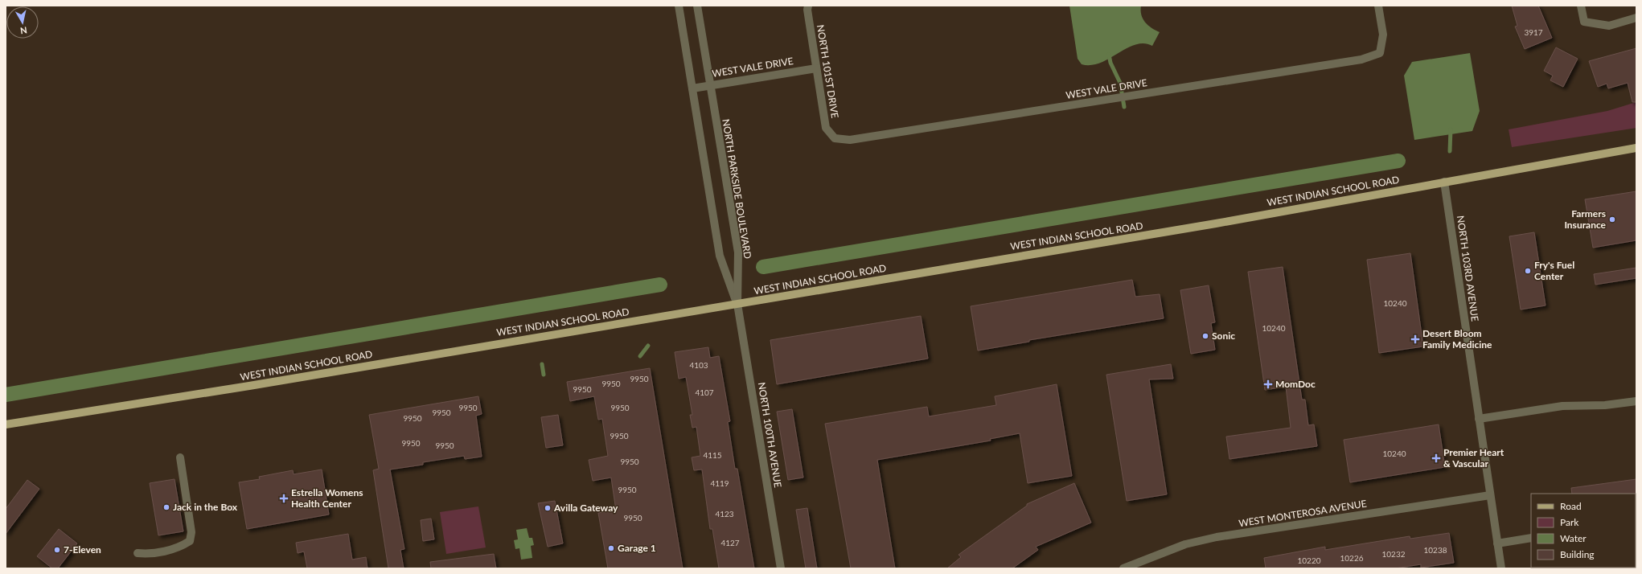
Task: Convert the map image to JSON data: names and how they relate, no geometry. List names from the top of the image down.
{
  "streets": {
    "main road": ["WEST INDIAN SCHOOL ROAD"],
    "street": [
      "WEST VALE DRIVE",
      "NORTH 101ST DRIVE",
      "NORTH PARKSIDE BOULEVARD",
      "NORTH 103RD AVENUE",
      "NORTH 100TH AVENUE",
      "WEST MONTEROSA AVENUE"
    ]
  },
  "crossings": [
    ["WEST VALE DRIVE", "NORTH 101ST DRIVE"],
    ["WEST VALE DRIVE", "NORTH PARKSIDE BOULEVARD"],
    ["NORTH PARKSIDE BOULEVARD", "WEST INDIAN SCHOOL ROAD"],
    ["NORTH PARKSIDE BOULEVARD", "NORTH 100TH AVENUE"],
    ["WEST INDIAN SCHOOL ROAD", "NORTH 103RD AVENUE"],
    ["WEST INDIAN SCHOOL ROAD", "NORTH 100TH AVENUE"],
    ["NORTH 103RD AVENUE", "WEST MONTEROSA AVENUE"]
  ],
  "places": {
    "other": [
      "Farmers Insurance",
      "Fry's Fuel Center",
      "Sonic",
      "Jack in the Box",
      "Avilla Gateway",
      "Garage 1",
      "7-Eleven"
    ],
    "health": [
      "Desert Bloom Family Medicine",
      "MomDoc",
      "Premier Heart & Vascular",
      "Estrella Womens Health Center"
    ]
  },
  "house_numbers": [
    "3917",
    "10240",
    "10240",
    "4103",
    "9950",
    "9950",
    "9950",
    "4107",
    "9950",
    "9950",
    "9950",
    "9950",
    "9950",
    "9950",
    "9950",
    "10240",
    "4115",
    "9950",
    "4119",
    "9950",
    "4123",
    "9950",
    "4127",
    "10238",
    "10232",
    "10226",
    "10220"
  ],
  "legend": [
    "Road",
    "Park",
    "Water",
    "Building"
  ],
  "north": "bottom"
}
